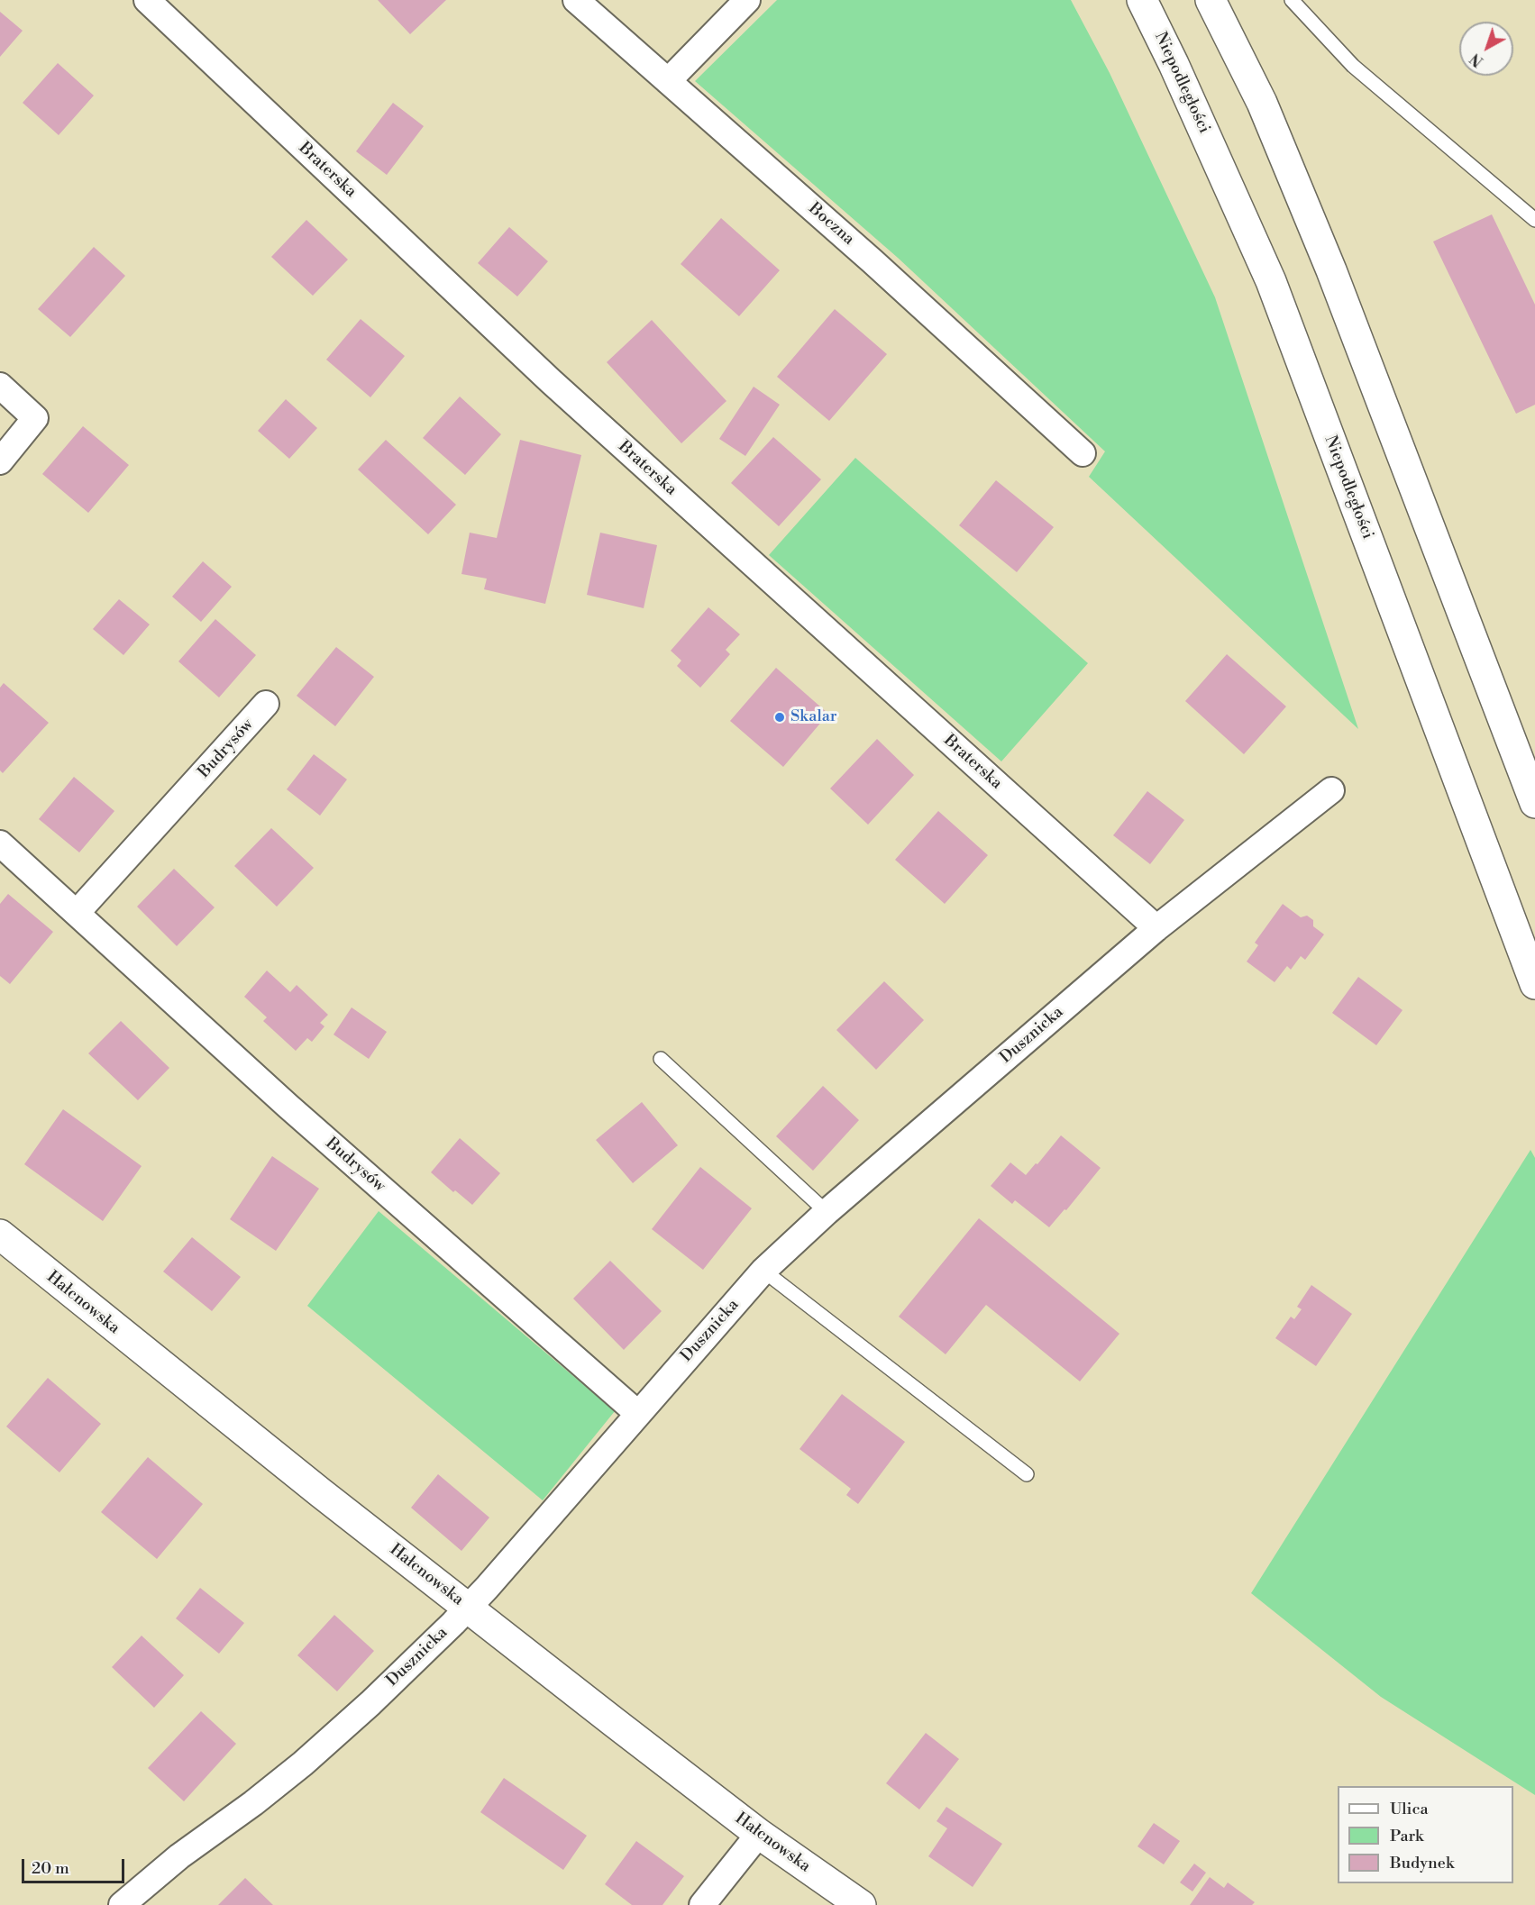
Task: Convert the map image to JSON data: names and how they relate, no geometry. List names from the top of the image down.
{
  "streets": {
    "main road": ["Niepodległości", "Hałcnowska"],
    "street": [
      "Braterska",
      "Boczna",
      "Budrysów",
      "Dusznicka"
    ]
  },
  "crossings": [
    ["Braterska", "Dusznicka"],
    ["Budrysów", "Dusznicka"],
    ["Dusznicka", "Hałcnowska"]
  ],
  "places": ["Skalar"],
  "legend": ["Ulica", "Park", "Budynek"],
  "scale_bar": "20 m",
  "north": "bottom left"
}
